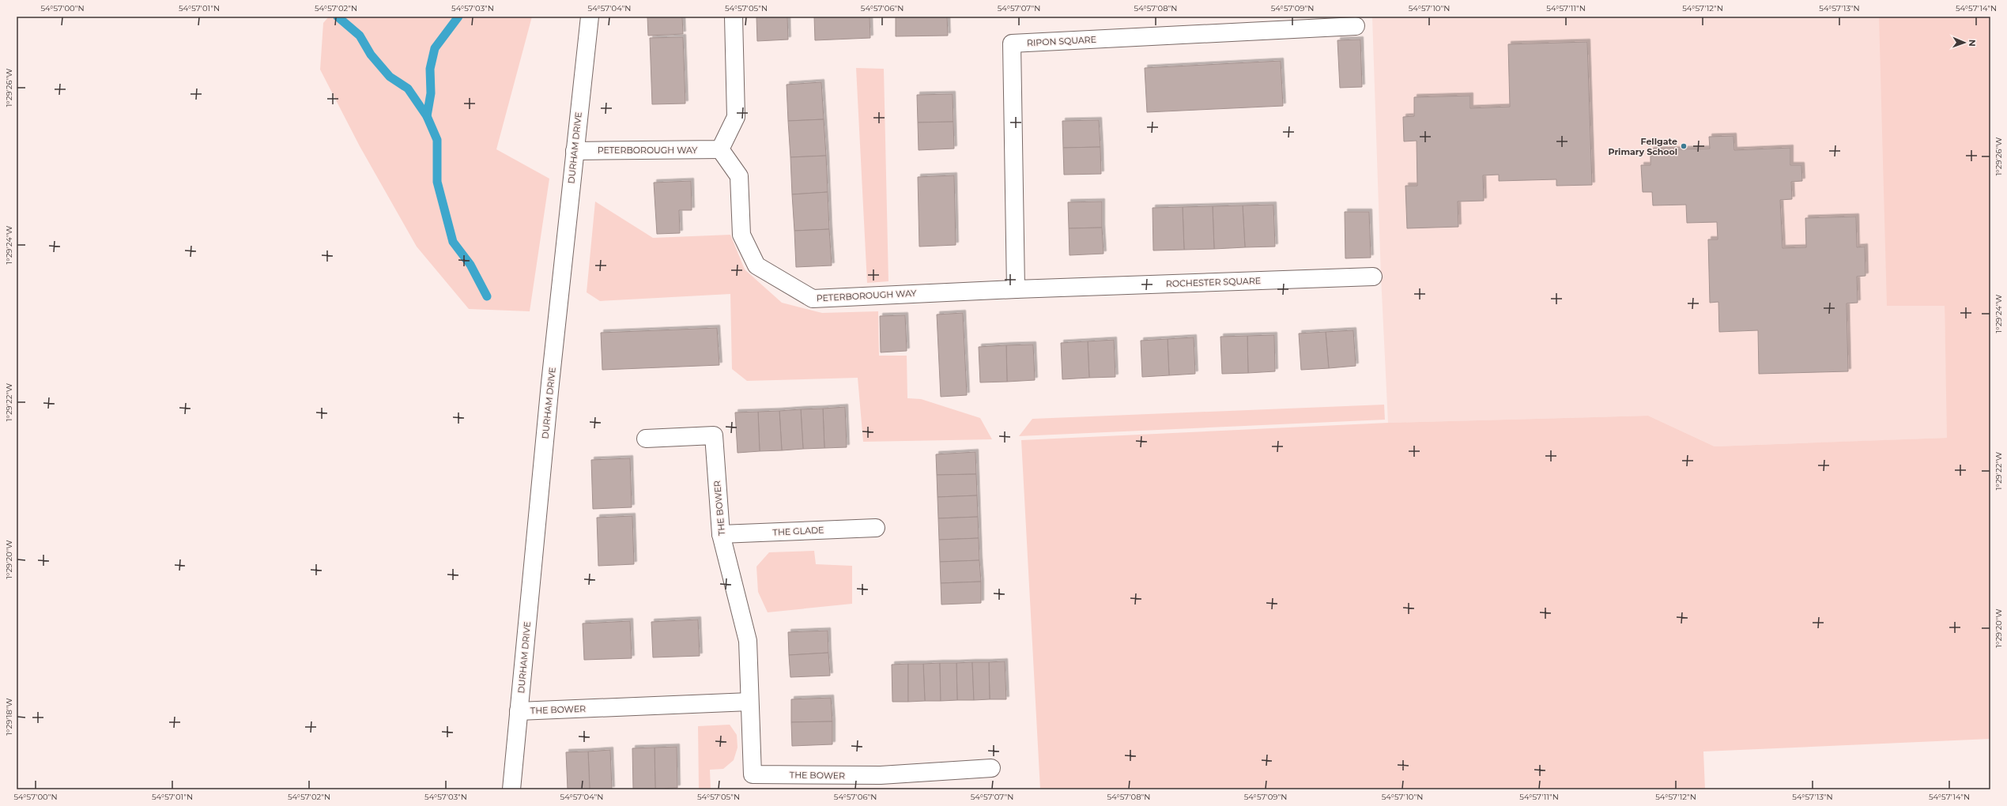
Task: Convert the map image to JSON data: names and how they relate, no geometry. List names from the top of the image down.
{
  "streets": {
    "street": [
      "RIPON SQUARE",
      "DURHAM DRIVE",
      "PETERBOROUGH WAY",
      "ROCHESTER SQUARE",
      "THE BOWER",
      "THE GLADE"
    ]
  },
  "crossings": [
    ["RIPON SQUARE", "PETERBOROUGH WAY"],
    ["RIPON SQUARE", "ROCHESTER SQUARE"],
    ["DURHAM DRIVE", "PETERBOROUGH WAY"],
    ["DURHAM DRIVE", "THE BOWER"],
    ["PETERBOROUGH WAY", "ROCHESTER SQUARE"],
    ["THE BOWER", "THE GLADE"]
  ],
  "places": ["Fellgate Primary School"],
  "north": "right",
  "coordinates": [
    "54°57'00\"N",
    "54°57'01\"N",
    "54°57'02\"N",
    "54°57'03\"N",
    "54°57'04\"N",
    "54°57'05\"N",
    "54°57'06\"N",
    "54°57'07\"N",
    "54°57'08\"N",
    "54°57'09\"N",
    "54°57'10\"N",
    "54°57'11\"N",
    "54°57'12\"N",
    "54°57'13\"N",
    "54°57'14\"N",
    "1°29'26\"W",
    "1°29'24\"W",
    "1°29'22\"W",
    "1°29'20\"W",
    "1°29'18\"W"
  ]
}
